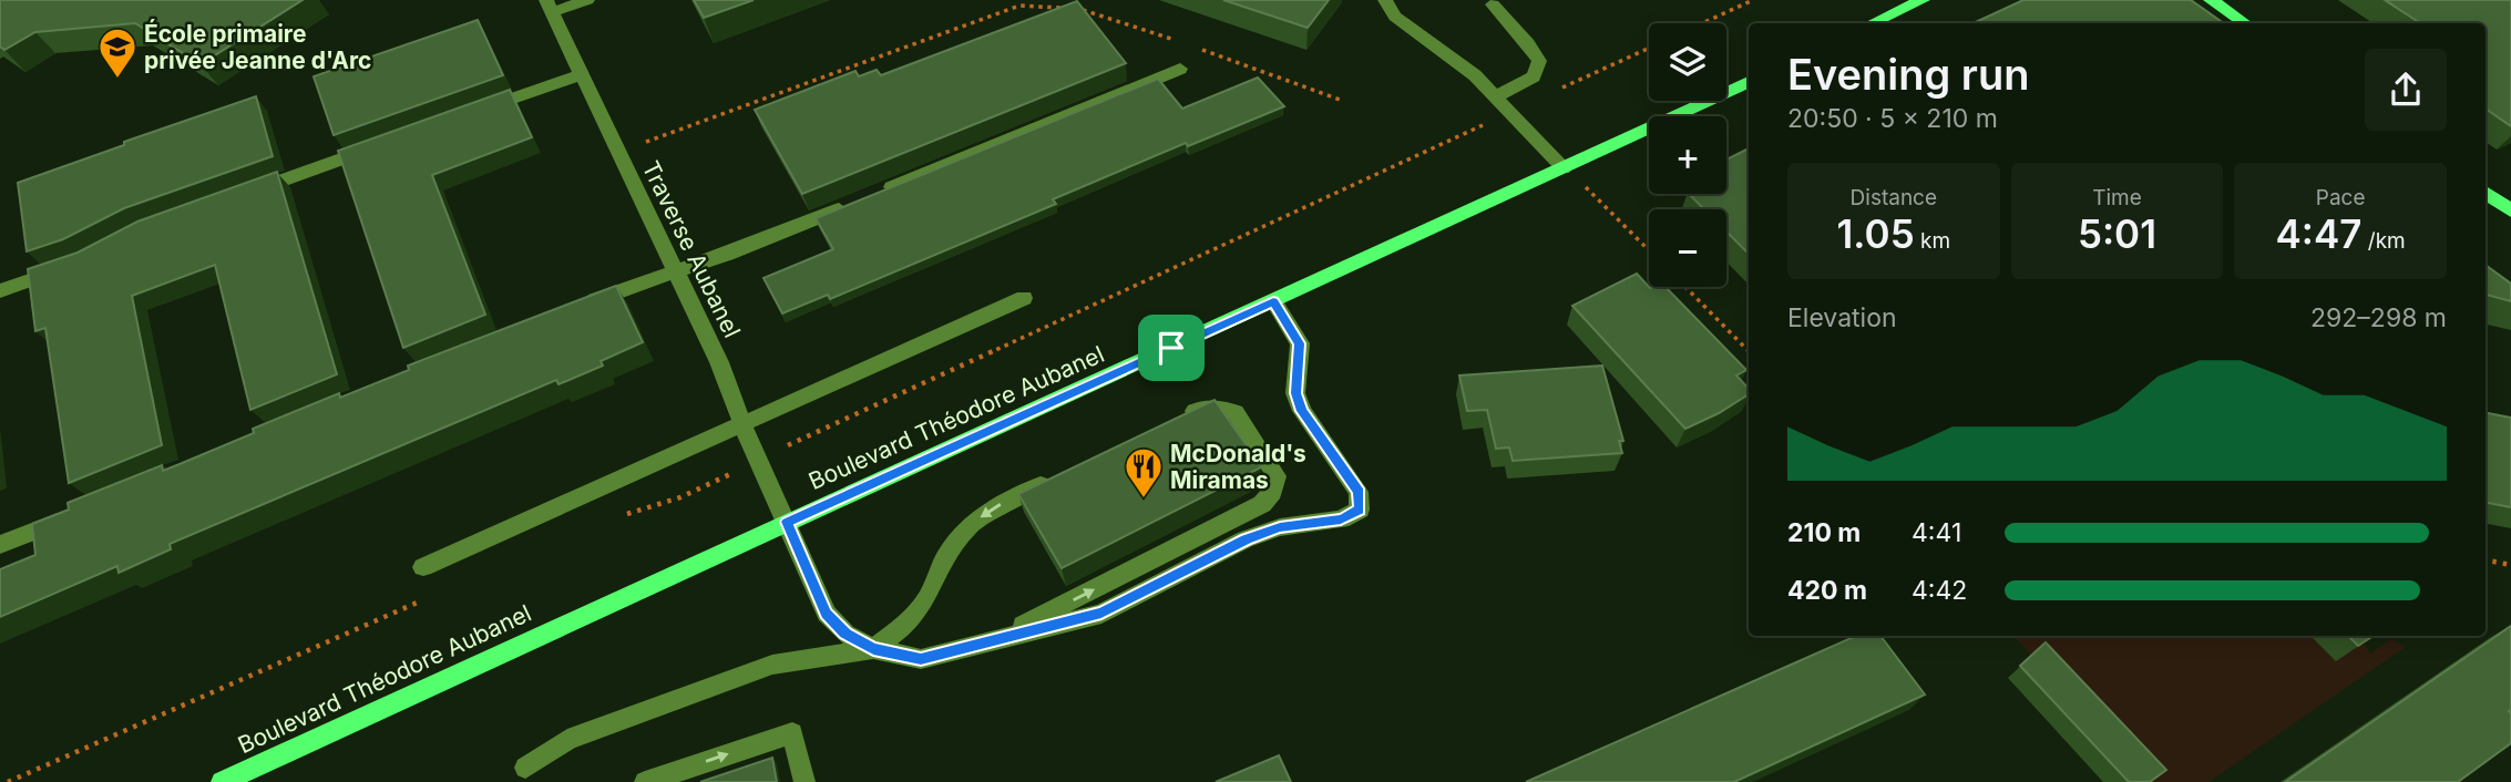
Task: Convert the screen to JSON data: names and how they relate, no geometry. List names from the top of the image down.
{
  "streets": {
    "main road": ["Boulevard Théodore Aubanel"],
    "street": ["Traverse Aubanel"]
  },
  "crossings": [
    ["Traverse Aubanel", "Boulevard Théodore Aubanel"]
  ],
  "places": {
    "school or university": ["École primaire privée Jeanne d'Arc"],
    "restaurant": ["McDonald's Miramas"]
  },
  "page": {
    "map_buttons": ["+", "−"],
    "heading": ["Evening run", "20:50 · 5 × 210 m"],
    "stats": [
      ["Distance", "1.05 km"],
      ["Time", "5:01"],
      ["Pace", "4:47 /km"]
    ],
    "chart": ["Elevation", "292–298 m"],
    "list": [
      {
        "name": "210 m",
        "note": "4:41"
      },
      {
        "name": "420 m",
        "note": "4:42"
      }
    ]
  }
}
